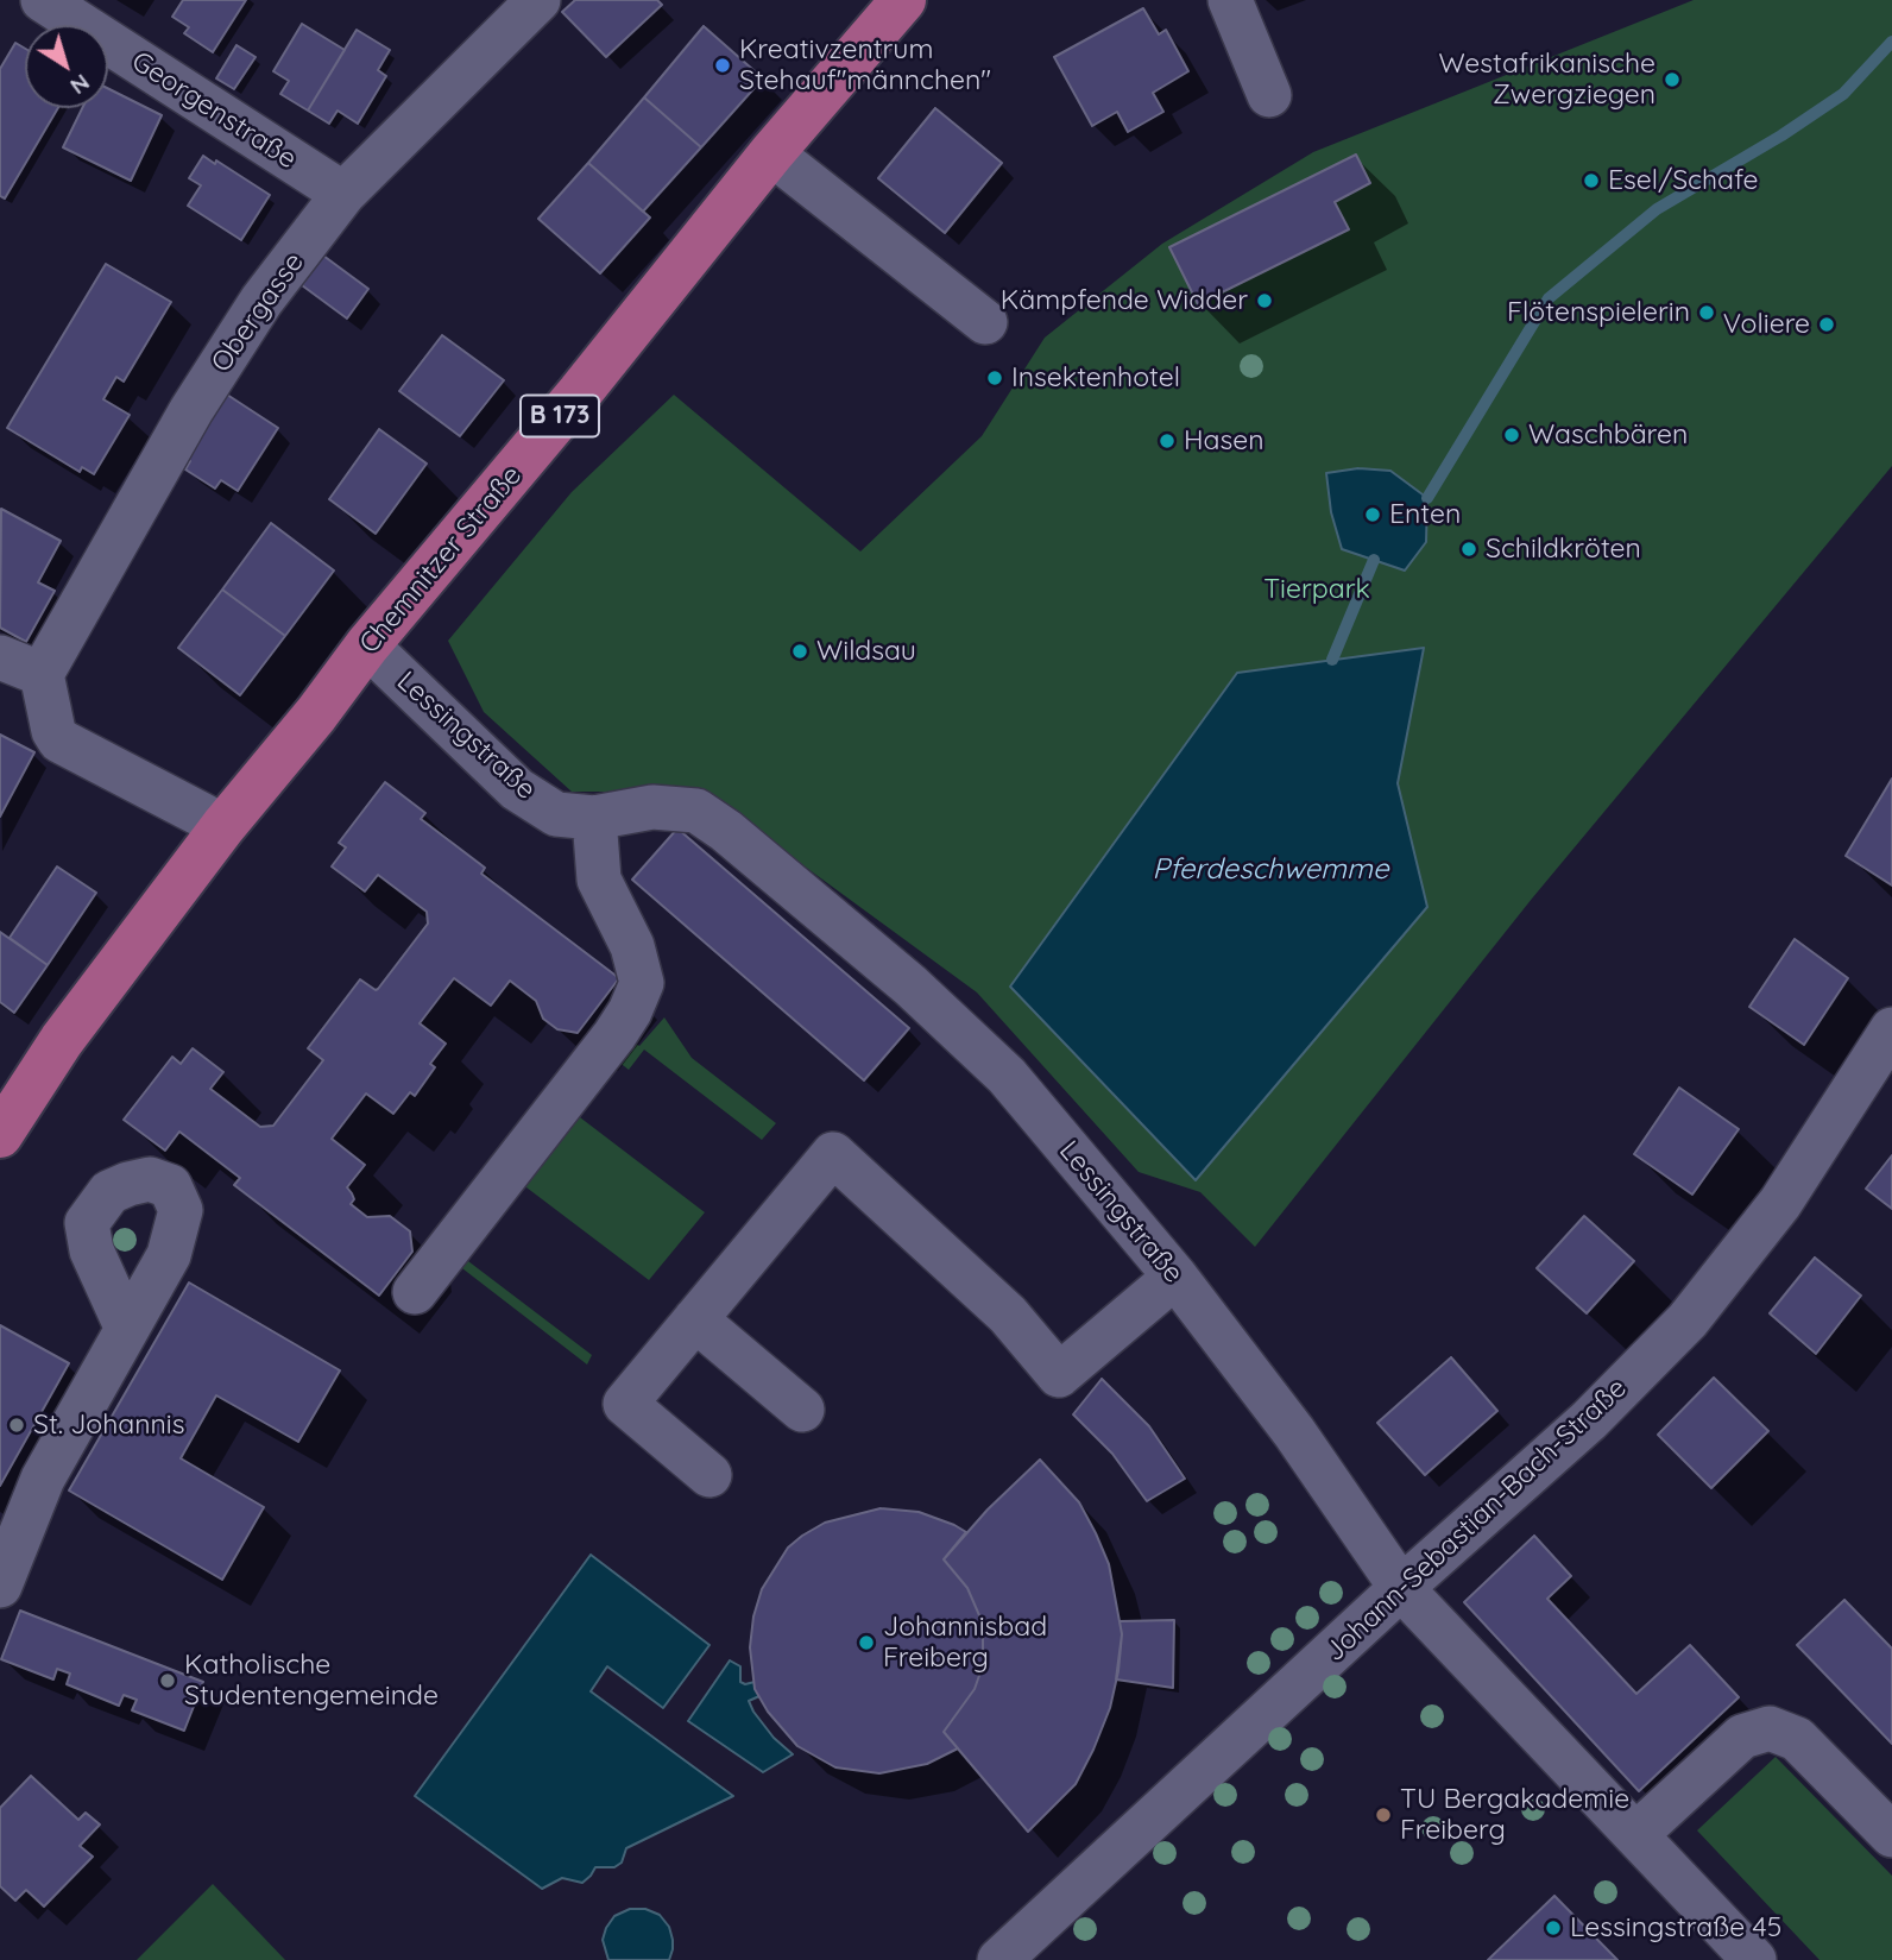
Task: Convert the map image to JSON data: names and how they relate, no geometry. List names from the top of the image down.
{
  "streets": {
    "main road": ["B 173", "Chemnitzer Straße"],
    "street": [
      "Georgenstraße",
      "Obergasse",
      "Lessingstraße",
      "Johann-Sebastian-Bach-Straße"
    ]
  },
  "crossings": [
    ["Georgenstraße", "Obergasse"],
    ["Chemnitzer Straße", "Lessingstraße"],
    ["Lessingstraße", "Johann-Sebastian-Bach-Straße"]
  ],
  "water": ["Pferdeschwemme"],
  "parks": ["Tierpark"],
  "places": [
    "Kreativzentrum Stehauf\"männchen\"",
    "Westafrikanische Zwergziegen",
    "Esel/Schafe",
    "Kämpfende Widder",
    "Flötenspielerin",
    "Voliere",
    "Insektenhotel",
    "Waschbären",
    "Hasen",
    "Enten",
    "Schildkröten",
    "Wildsau",
    "St. Johannis",
    "Johannisbad Freiberg",
    "Katholische Studentengemeinde",
    "TU Bergakademie Freiberg",
    "Lessingstraße 45"
  ],
  "north": "bottom right"
}
